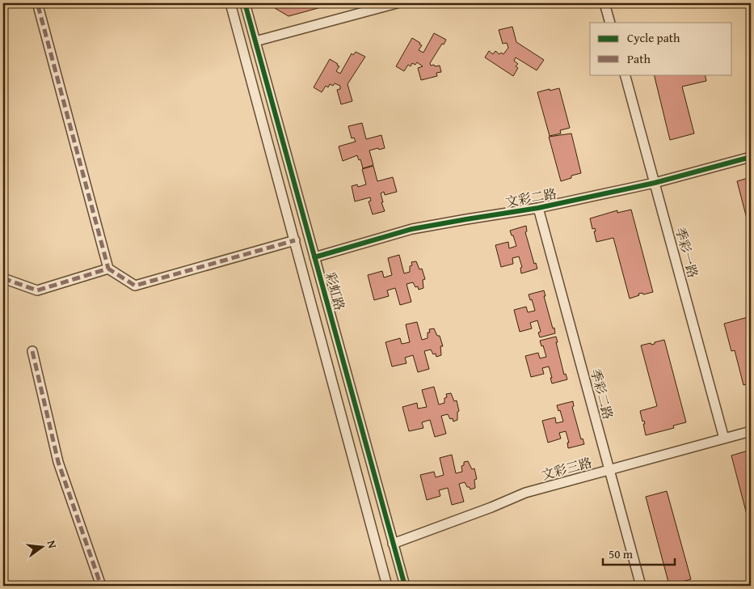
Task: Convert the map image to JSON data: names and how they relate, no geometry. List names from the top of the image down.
{
  "streets": {
    "street": [
      "文彩二路",
      "季彩一路",
      "彩虹路",
      "季彩二路",
      "文彩三路"
    ]
  },
  "crossings": [
    ["文彩二路", "季彩一路"],
    ["文彩二路", "彩虹路"],
    ["文彩二路", "季彩二路"],
    ["季彩一路", "文彩三路"],
    ["彩虹路", "文彩三路"],
    ["季彩二路", "文彩三路"]
  ],
  "legend": ["Cycle path", "Path"],
  "scale_bar": "50 m",
  "north": "right"
}
